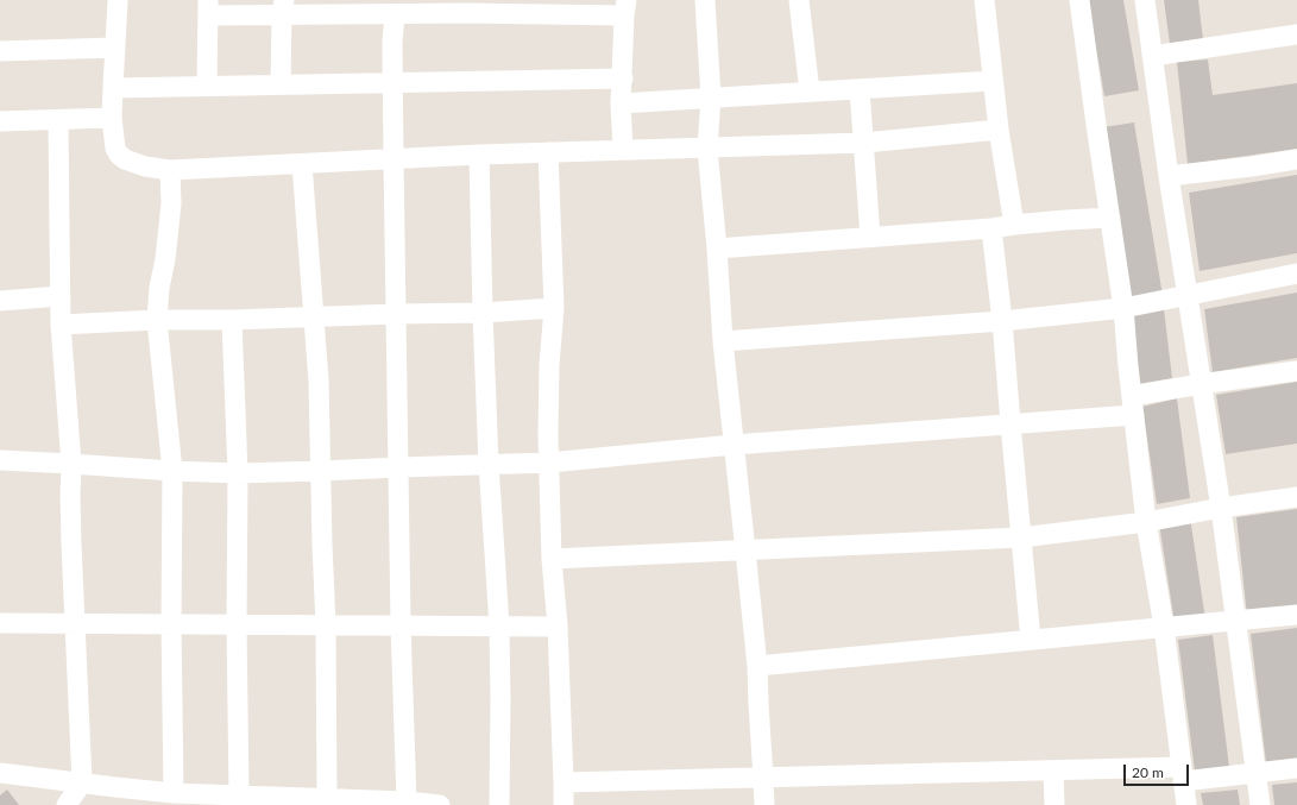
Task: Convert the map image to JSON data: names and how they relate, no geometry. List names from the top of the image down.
{
  "scale_bar": "20 m"
}
